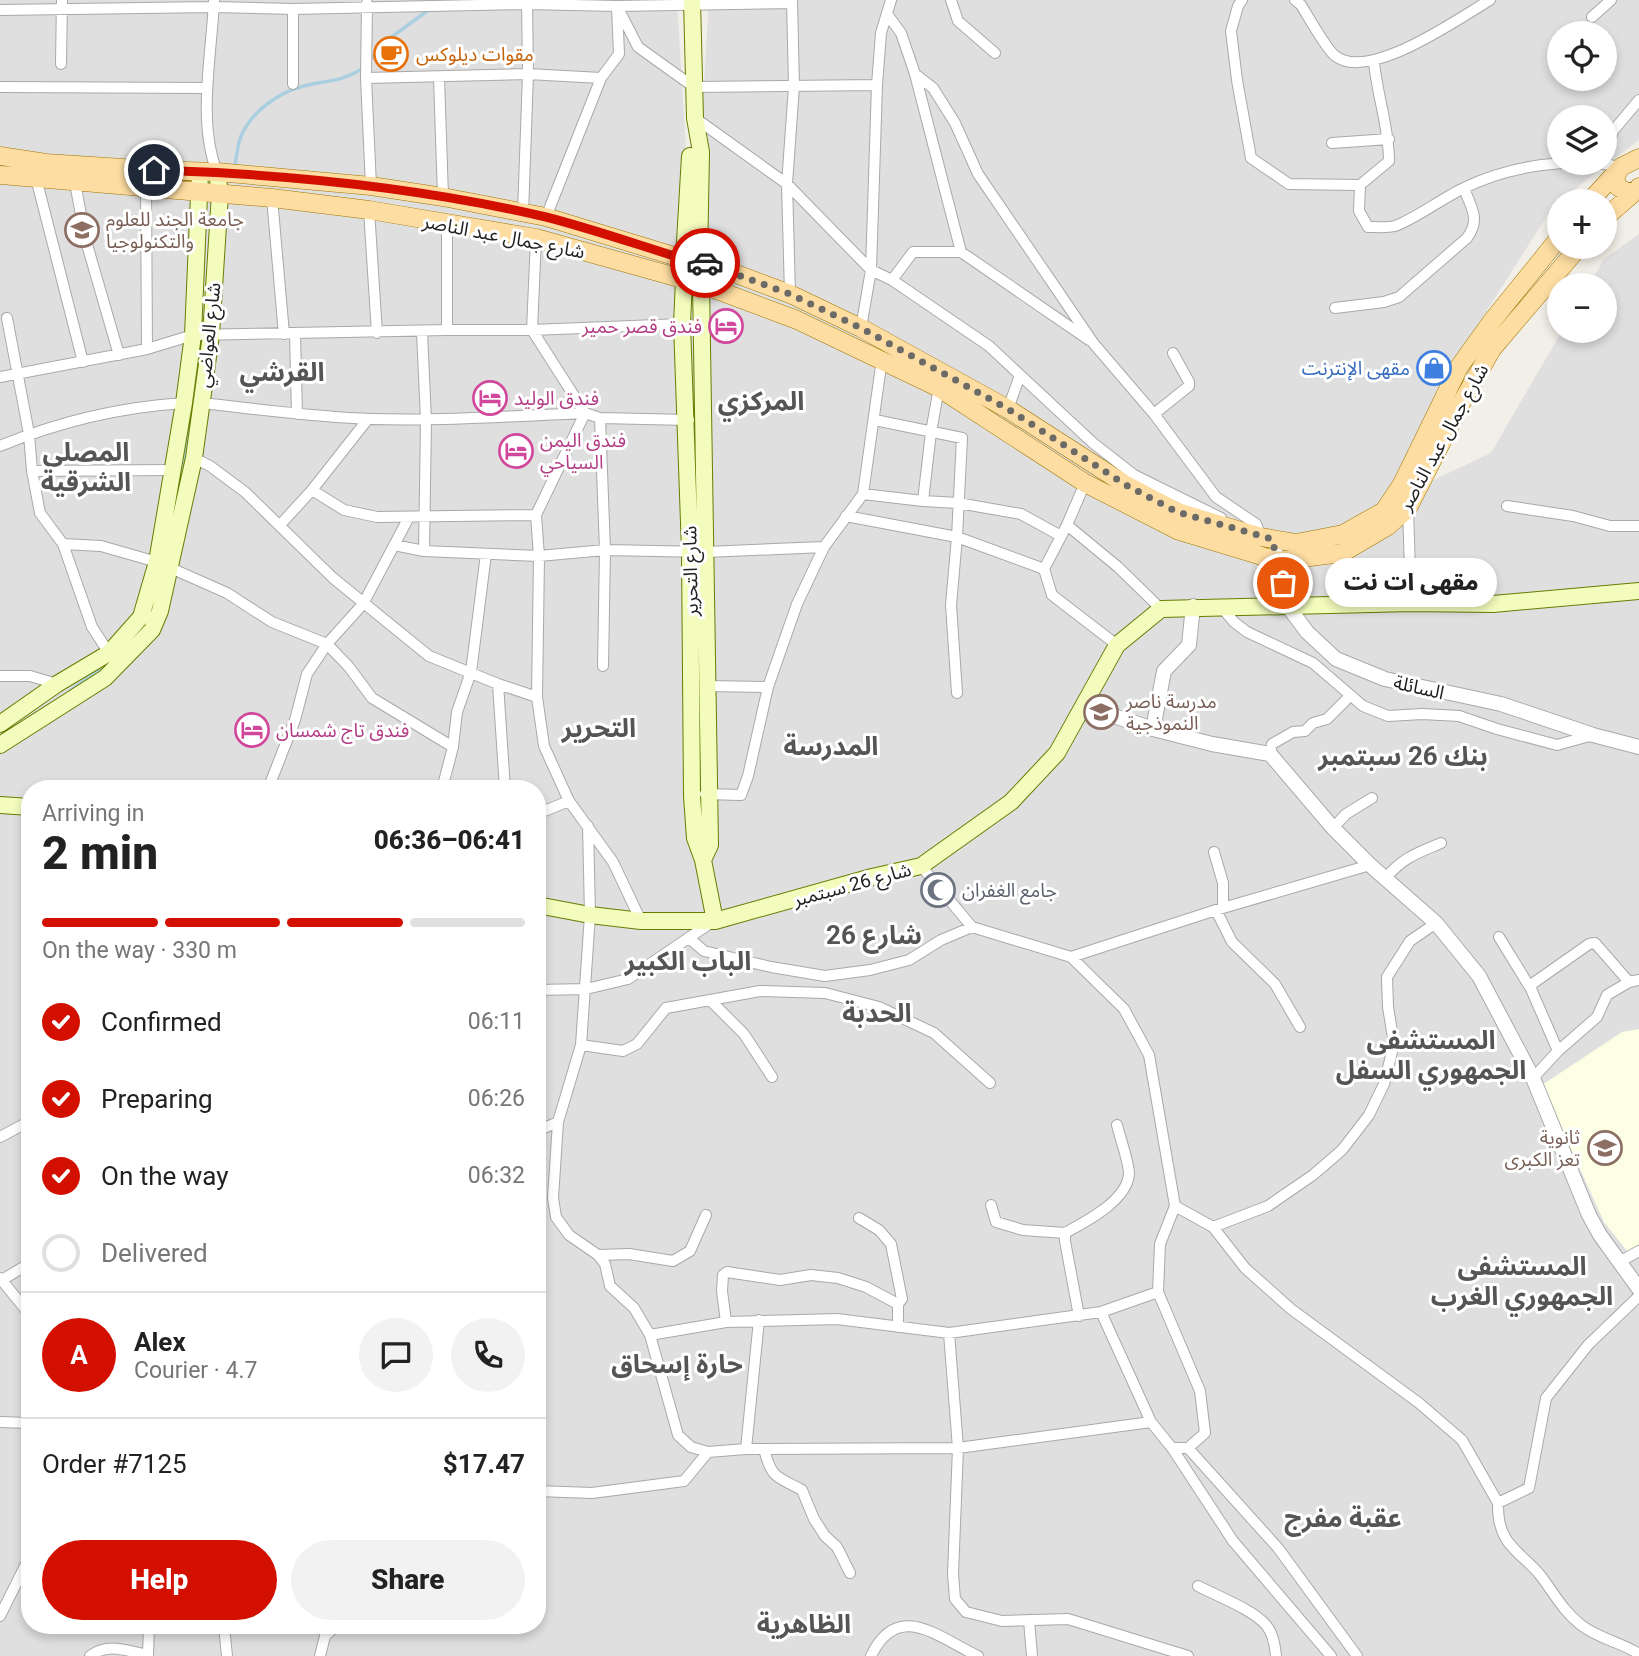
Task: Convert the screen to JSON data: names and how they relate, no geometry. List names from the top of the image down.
{
  "streets": {
    "main road": [
      "شارع جمال عبد الناصر",
      "شارع العواضي",
      "شارع التحرير",
      "شارع 26 سبتمبر"
    ],
    "street": ["السائلة"]
  },
  "crossings": [
    ["شارع جمال عبد الناصر", "شارع العواضي"],
    ["شارع جمال عبد الناصر", "شارع التحرير"],
    ["شارع جمال عبد الناصر", "السائلة"],
    ["شارع التحرير", "شارع 26 سبتمبر"]
  ],
  "districts": [
    "القرشي",
    "المركزي",
    "المصلى الشرقية",
    "التحرير",
    "المدرسة",
    "بنك 26 سبتمبر",
    "شارع 26",
    "الباب الكبير",
    "الحدبة",
    "المستشفى الجمهوري السفل",
    "المستشفى الجمهوري الغرب",
    "حارة إسحاق",
    "عقبة مفرج",
    "الظاهرية"
  ],
  "places": {
    "cafe": ["مقوات ديلوكس"],
    "school or university": ["جامعة الجند للعلوم والتكنولوجيا", "مدرسة ناصر النموذجية", "ثانوية تعز الكبرى"],
    "hotel": [
      "فندق قصر حمير",
      "فندق الوليد",
      "فندق اليمن السياحي",
      "فندق تاج شمسان"
    ],
    "shop": ["مقهى الإنترنت"],
    "other": ["مقهى ات نت"],
    "mosque": ["جامع الغفران"]
  },
  "page": {
    "map_buttons": ["+", "−"],
    "bubble": "مقهى ات نت",
    "heading": ["2 min", "Arriving in", "06:36–06:41"],
    "panel": [
      "Alex",
      "Courier · 4.7",
      "Order #7125",
      "$17.47"
    ],
    "bar": "On the way · 330 m",
    "list": [
      ["Confirmed", "06:11"],
      ["Preparing", "06:26"],
      ["On the way", "06:32"],
      "Delivered"
    ],
    "round": "A",
    "buttons": ["Help", "Share"]
  }
}
